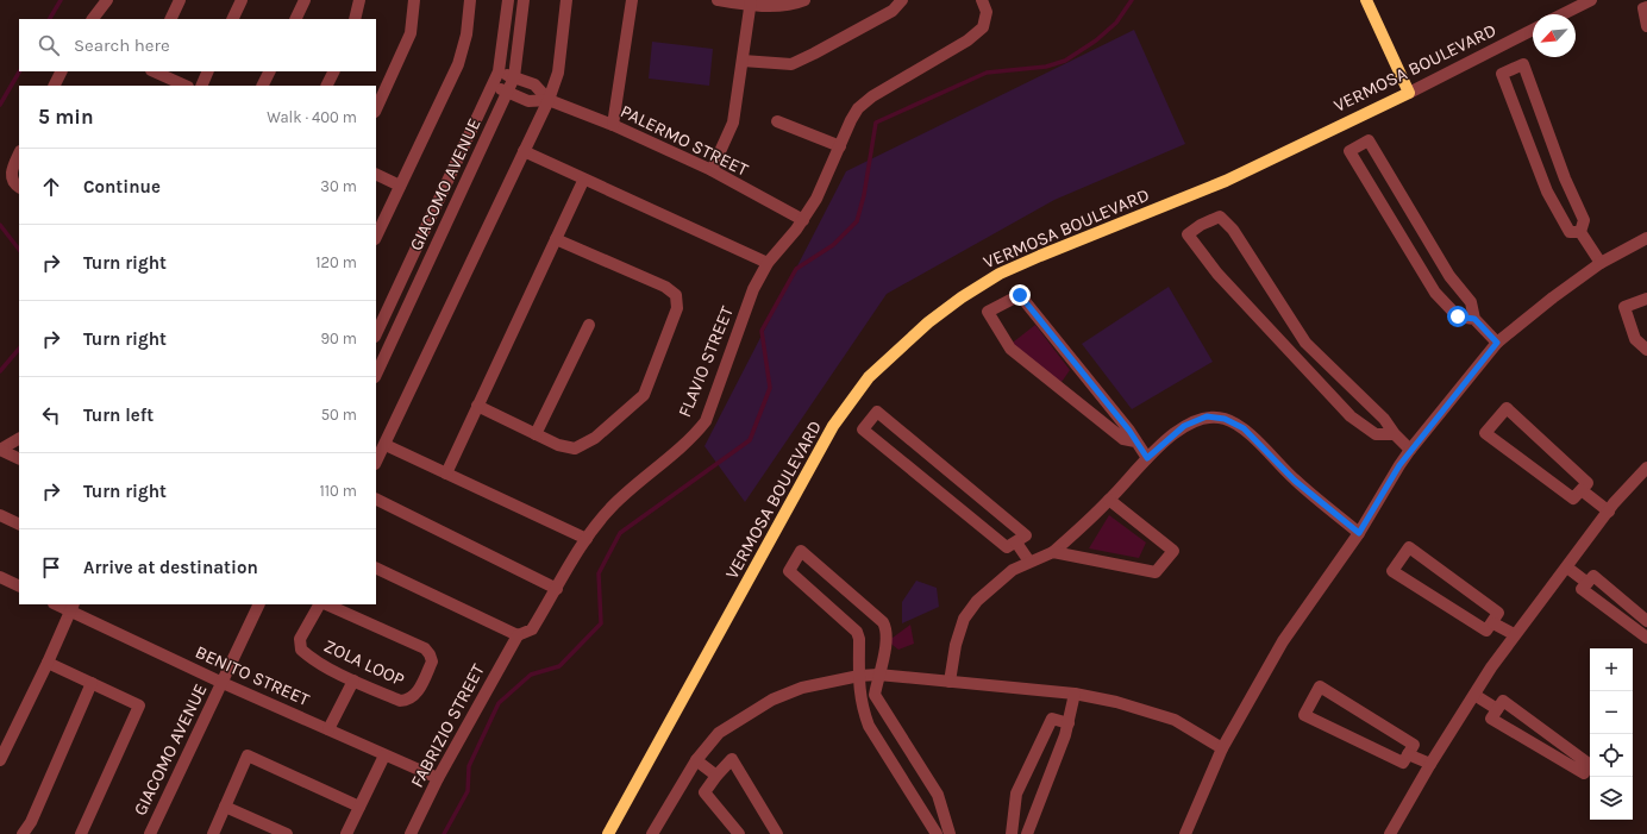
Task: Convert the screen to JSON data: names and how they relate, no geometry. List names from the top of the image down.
{
  "streets": {
    "main road": ["VERMOSA BOULEVARD"],
    "street": [
      "PALERMO STREET",
      "GIACOMO AVENUE",
      "FLAVIO STREET",
      "ZOLA LOOP",
      "BENITO STREET",
      "FABRIZIO STREET"
    ]
  },
  "crossings": [
    ["PALERMO STREET", "FLAVIO STREET"],
    ["GIACOMO AVENUE", "BENITO STREET"],
    ["FLAVIO STREET", "FABRIZIO STREET"],
    ["BENITO STREET", "FABRIZIO STREET"]
  ],
  "north": "bottom left",
  "page": {
    "search": "Search here",
    "heading": ["5 min", "Walk · 400 m"],
    "list": [
      ["Continue", "30 m"],
      ["Turn right", "120 m"],
      ["Turn right", "90 m"],
      ["Turn left", "50 m"],
      ["Turn right", "110 m"],
      "Arrive at destination"
    ],
    "map_buttons": ["+", "−"]
  }
}
